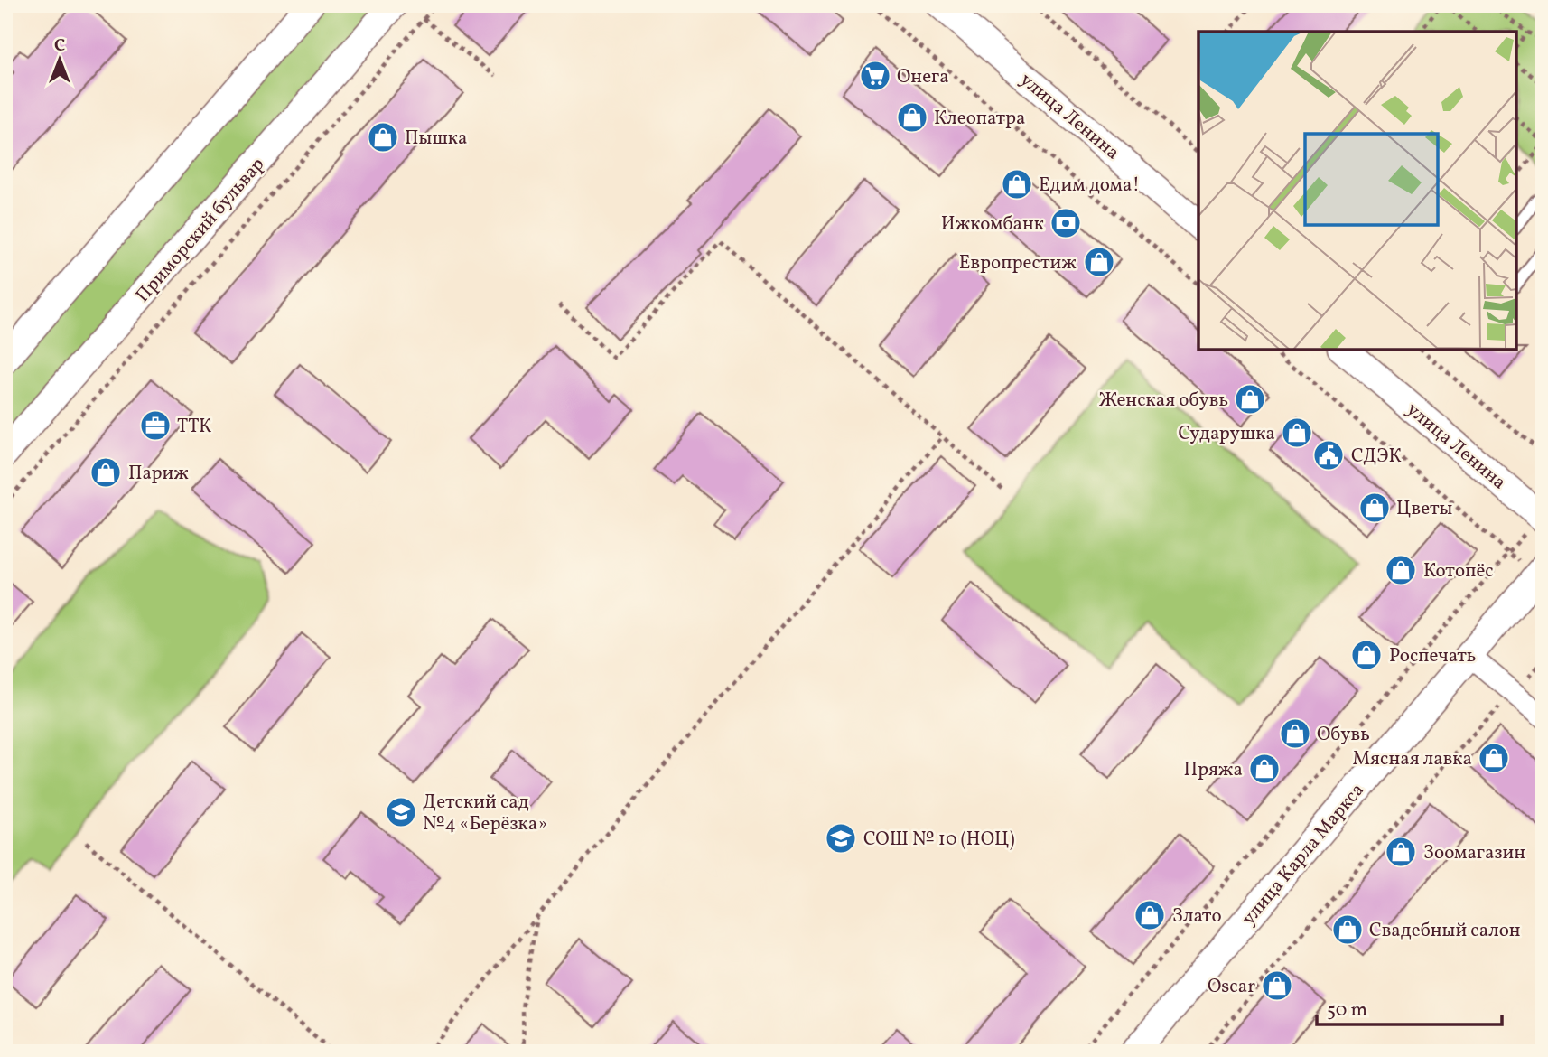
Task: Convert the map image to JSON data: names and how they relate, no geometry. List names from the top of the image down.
{
  "streets": {
    "street": ["улица Ленина", "Приморский бульвар", "улица Карла Маркса"]
  },
  "places": {
    "supermarket": ["Онега"],
    "shop": [
      "Клеопатра",
      "Пышка",
      "Едим дома!",
      "Европрестиж",
      "Женская обувь",
      "Сударушка",
      "Париж",
      "Цветы",
      "Котопёс",
      "Роспечать",
      "Обувь",
      "Мясная лавка",
      "Пряжа",
      "Зоомагазин",
      "Злато",
      "Свадебный салон",
      "Oscar"
    ],
    "bank": ["Ижкомбанк"],
    "office": ["ТТК"],
    "public building": ["СДЭК"],
    "school or university": ["Детский сад №4 «Берёзка»", "СОШ № 10 (НОЦ)"]
  },
  "scale_bar": "50 m",
  "north": "top"
}
